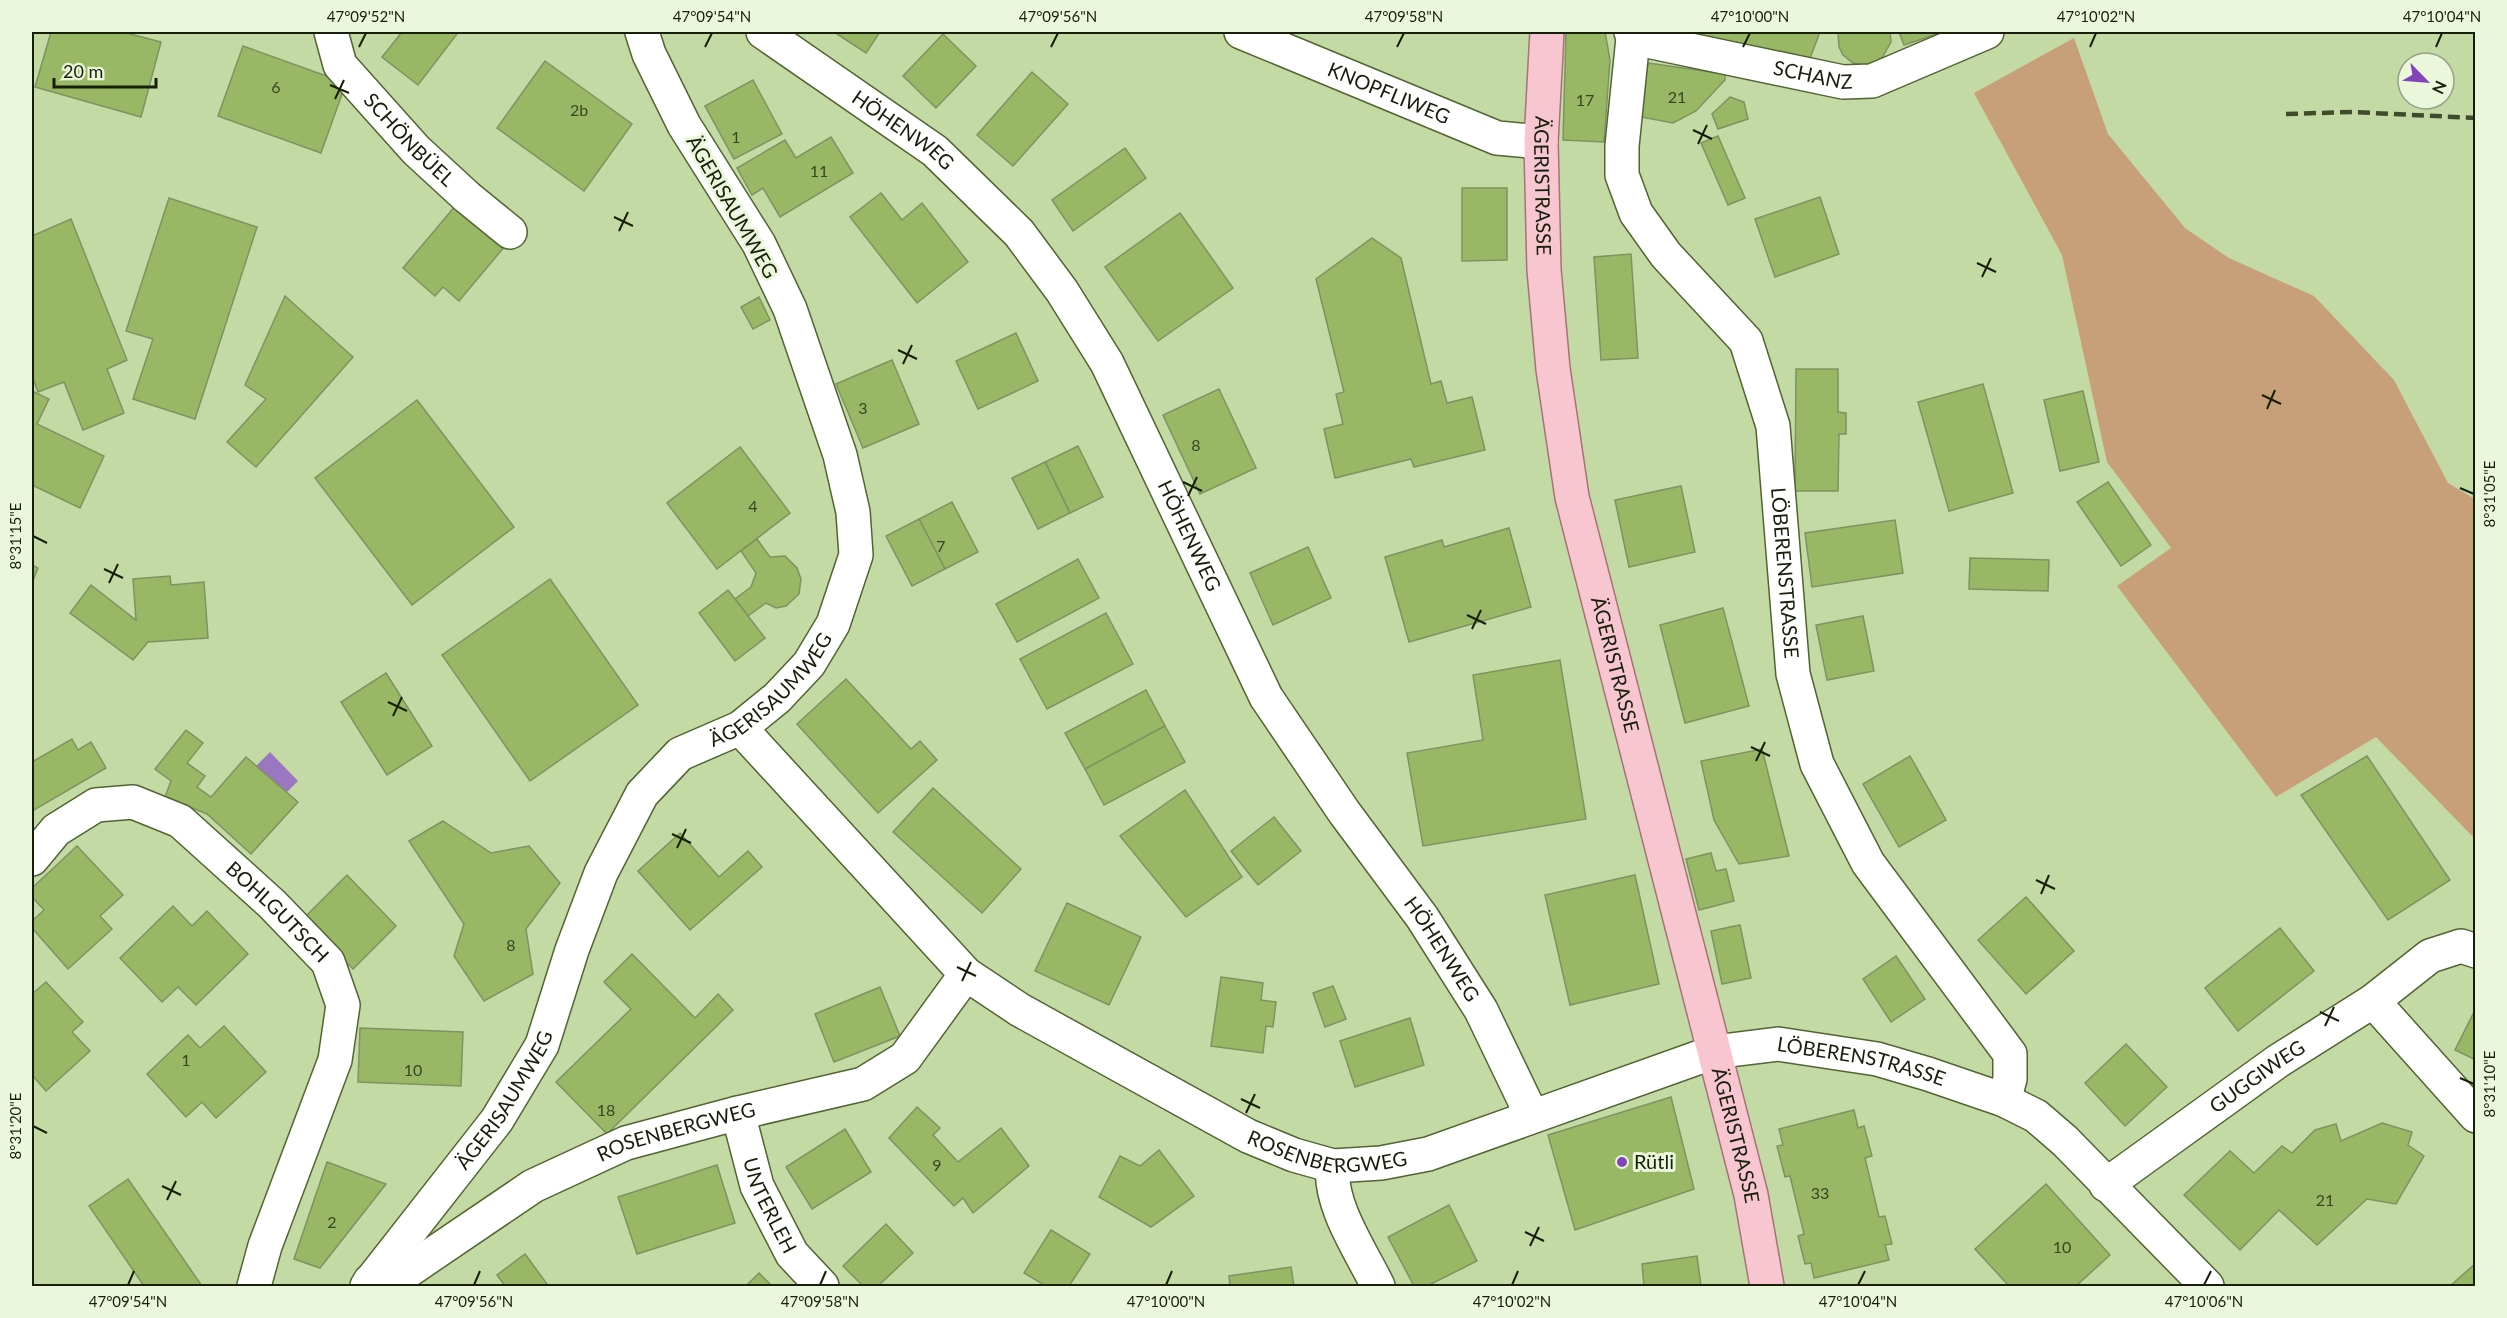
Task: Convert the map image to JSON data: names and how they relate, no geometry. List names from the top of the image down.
{
  "streets": {
    "main road": ["ÄGERISTRASSE"],
    "street": [
      "SCHANZ",
      "KNOPFLIWEG",
      "HÖHENWEG",
      "SCHÖNBÜEL",
      "ÄGERISAUMWEG",
      "LÖBERENSTRASSE",
      "BOHLGUTSCH",
      "GUGGIWEG",
      "ROSENBERGWEG",
      "UNTERLEH"
    ]
  },
  "crossings": [
    ["SCHANZ", "LÖBERENSTRASSE"],
    ["KNOPFLIWEG", "ÄGERISTRASSE"],
    ["HÖHENWEG", "ROSENBERGWEG"],
    ["ÄGERISTRASSE", "LÖBERENSTRASSE"],
    ["ÄGERISTRASSE", "ROSENBERGWEG"],
    ["ÄGERISAUMWEG", "ROSENBERGWEG"],
    ["LÖBERENSTRASSE", "GUGGIWEG"],
    ["LÖBERENSTRASSE", "ROSENBERGWEG"],
    ["ROSENBERGWEG", "UNTERLEH"]
  ],
  "places": ["Rütli"],
  "house_numbers": [
    "6",
    "21",
    "17",
    "2b",
    "1",
    "11",
    "3",
    "8",
    "4",
    "7",
    "8",
    "1",
    "10",
    "18",
    "9",
    "33",
    "21",
    "2",
    "10"
  ],
  "scale_bar": "20 m",
  "north": "bottom right",
  "coordinates": [
    "47°09'52\"N",
    "47°09'54\"N",
    "47°09'56\"N",
    "47°09'58\"N",
    "47°10'00\"N",
    "47°10'02\"N",
    "47°10'04\"N",
    "8°31'05\"E",
    "8°31'15\"E",
    "8°31'10\"E",
    "8°31'20\"E",
    "47°10'06\"N"
  ]
}
